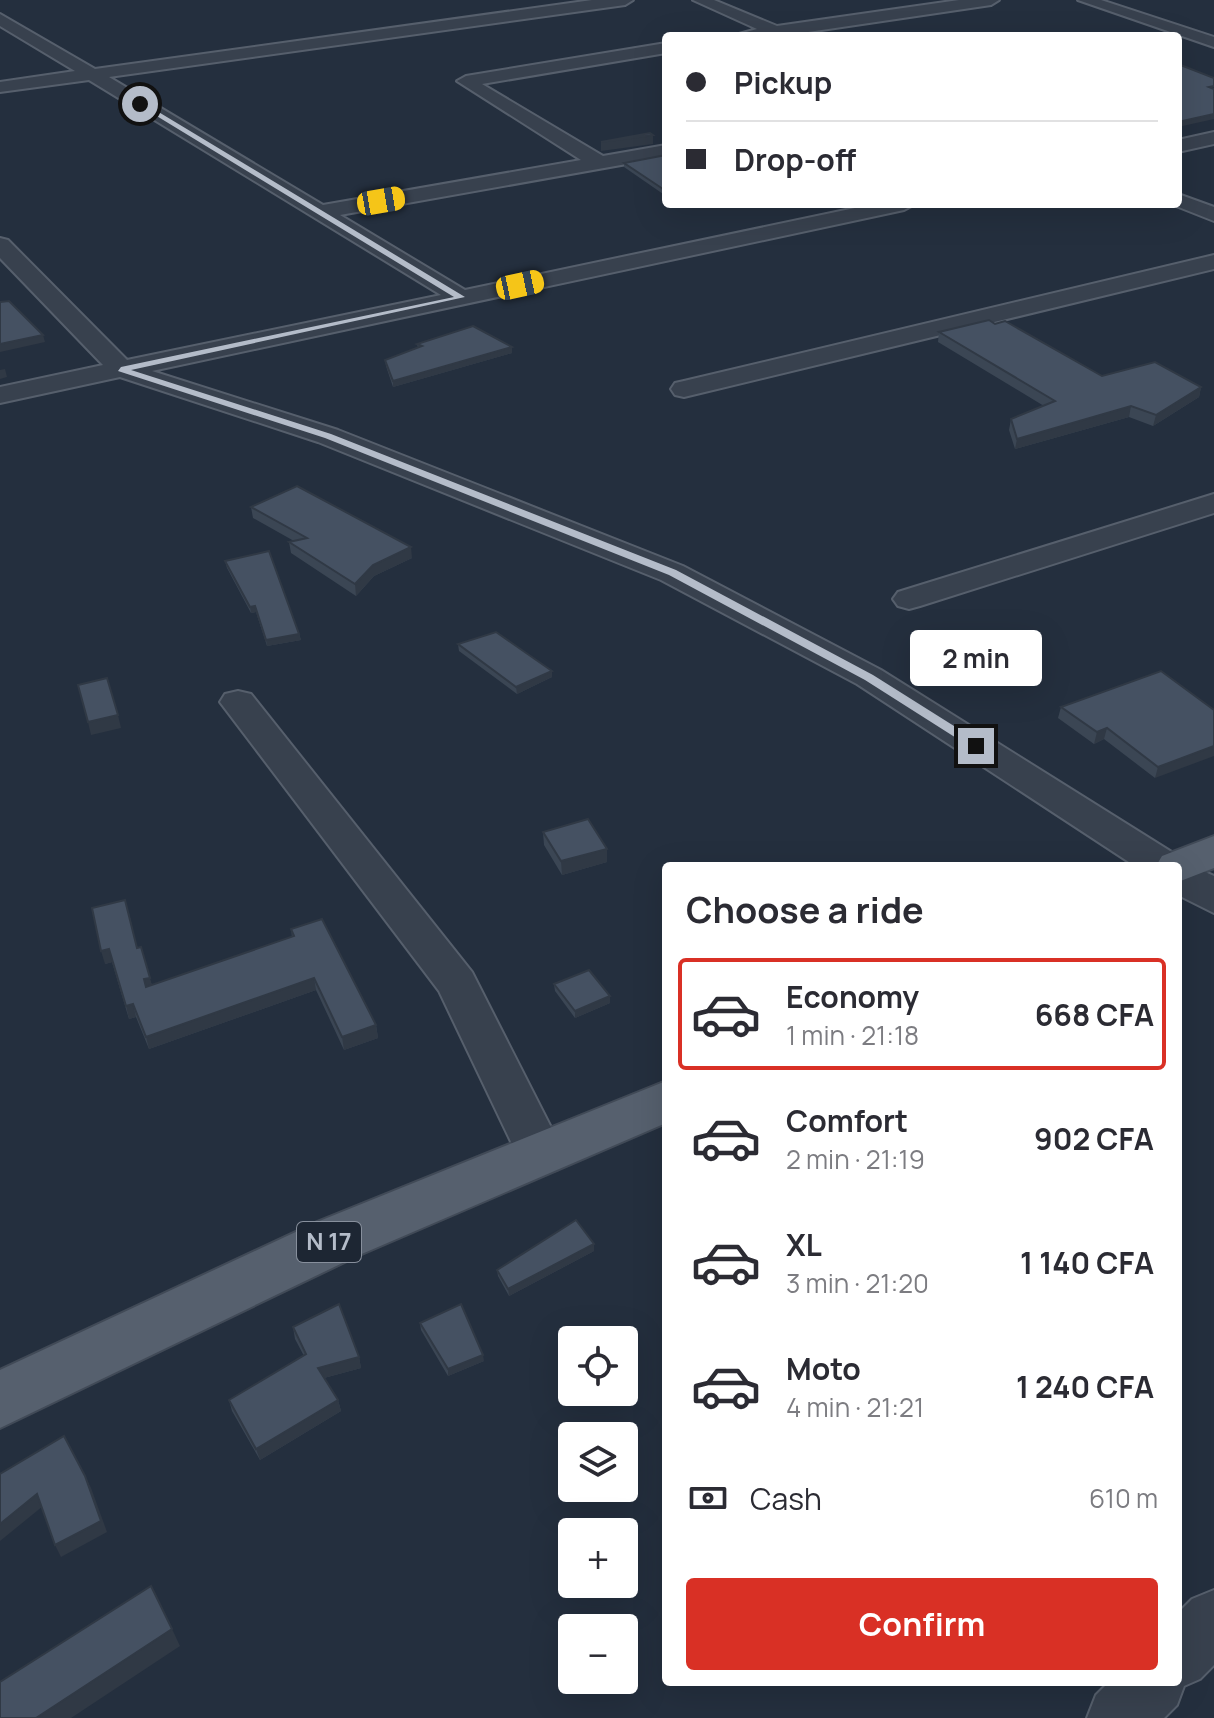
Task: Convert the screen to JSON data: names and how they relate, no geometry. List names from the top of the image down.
{
  "streets": {
    "main road": ["N 17"]
  },
  "page": {
    "banner": ["Pickup", "Drop-off"],
    "bubble": "2 min",
    "heading": "Choose a ride",
    "list": [
      {
        "name": "Economy",
        "note": "1 min · 21:18",
        "value": "668 CFA"
      },
      {
        "name": "Comfort",
        "note": "2 min · 21:19",
        "value": "902 CFA"
      },
      {
        "name": "XL",
        "note": "3 min · 21:20",
        "value": "1 140 CFA"
      },
      {
        "name": "Moto",
        "note": "4 min · 21:21",
        "value": "1 240 CFA"
      }
    ],
    "map_buttons": ["+", "−"],
    "pay": ["Cash", "610 m"],
    "buttons": "Confirm"
  }
}
